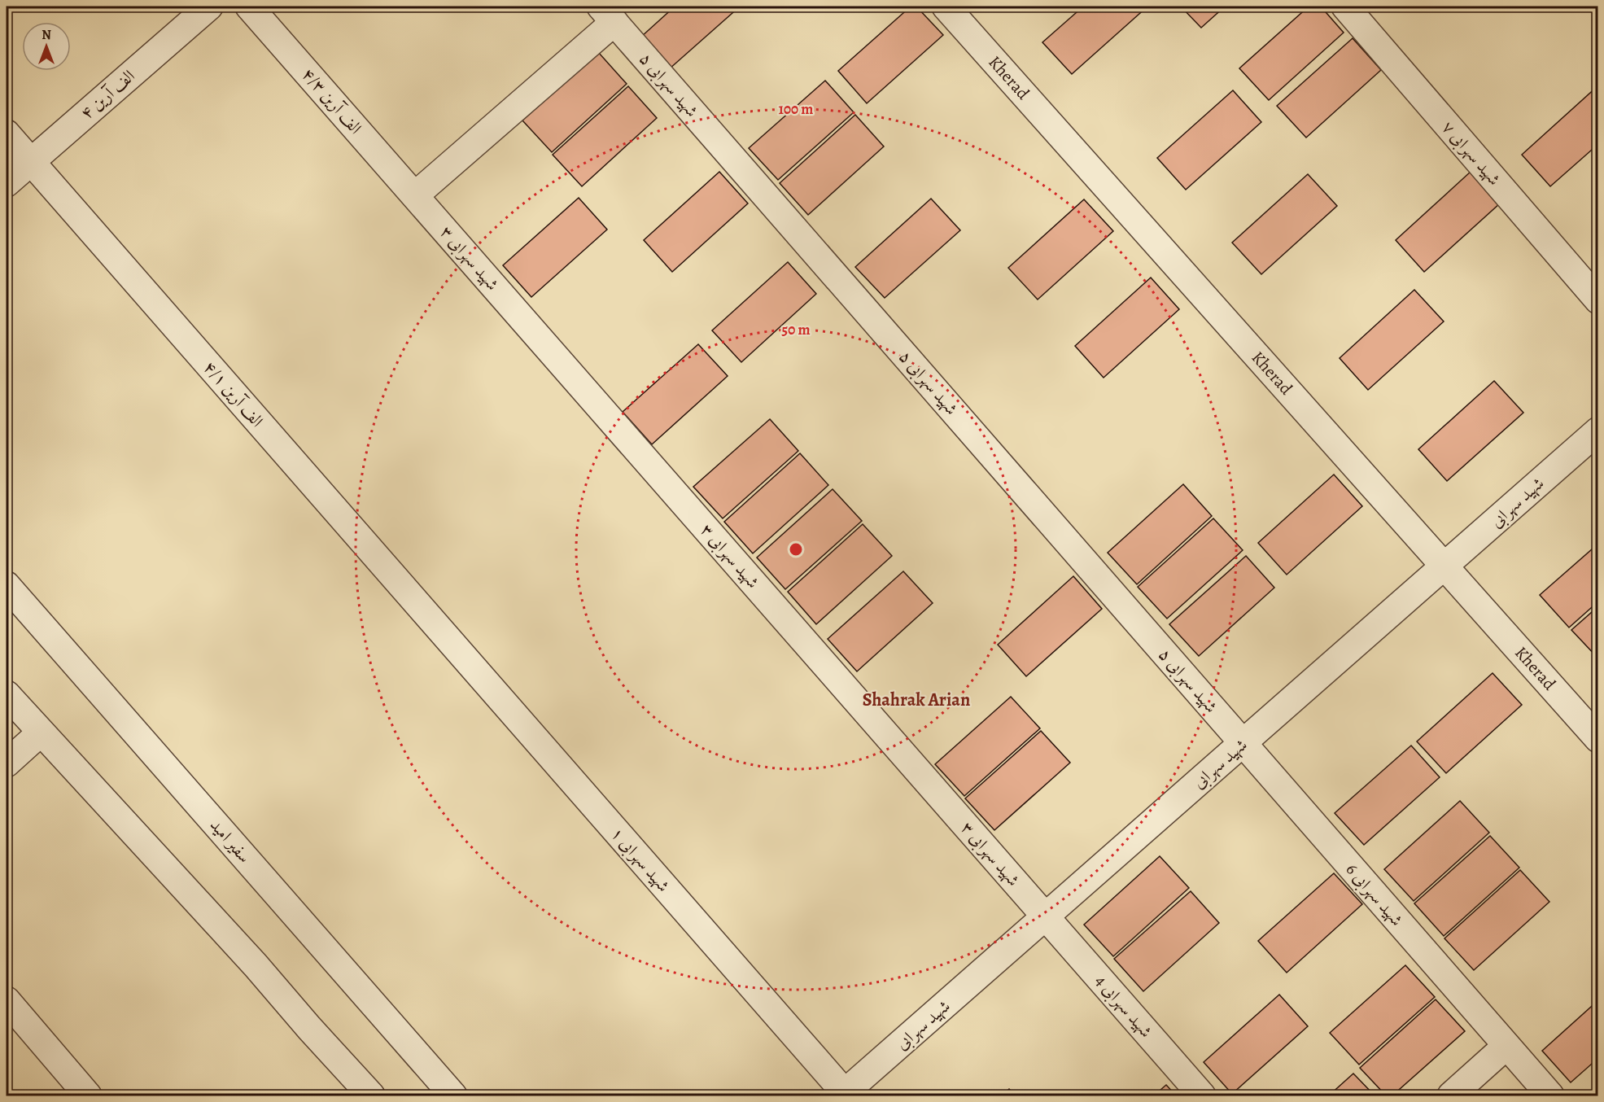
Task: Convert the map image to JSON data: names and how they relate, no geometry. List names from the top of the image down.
{
  "streets": {
    "street": [
      "Kherad",
      "شهید سهرابی ۵",
      "۴ الف آرین",
      "۴/۳ الف آرین",
      "شهید سهرابی ۷",
      "شهید سهرابی ۳",
      "۴/۱ الف آرین",
      "شهید سهرابی",
      "سفیر امید",
      "شهید سهرابی ۱",
      "شهید سهرابی 6",
      "شهید سهرابی 4"
    ]
  },
  "crossings": [
    ["Kherad", "شهید سهرابی"],
    ["شهید سهرابی ۵", "شهید سهرابی"],
    ["شهید سهرابی ۵", "شهید سهرابی 6"],
    ["۴ الف آرین", "۴/۱ الف آرین"],
    ["۴/۳ الف آرین", "شهید سهرابی ۳"],
    ["شهید سهرابی ۳", "شهید سهرابی"],
    ["شهید سهرابی ۳", "شهید سهرابی 4"],
    ["۴/۱ الف آرین", "شهید سهرابی ۱"],
    ["شهید سهرابی", "شهید سهرابی ۱"],
    ["شهید سهرابی", "شهید سهرابی 6"],
    ["شهید سهرابی", "شهید سهرابی 4"]
  ],
  "districts": ["Shahrak Arian"],
  "north": "top",
  "rings": ["100 m", "50 m"]
}
